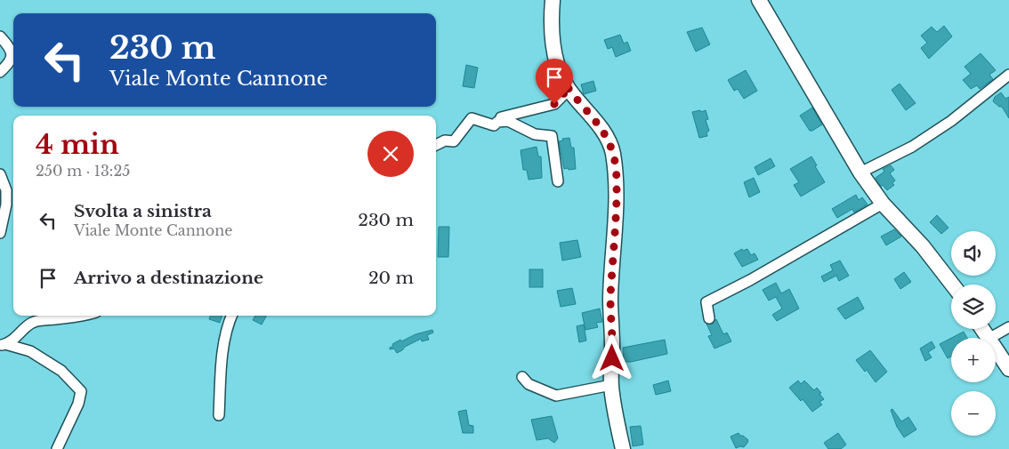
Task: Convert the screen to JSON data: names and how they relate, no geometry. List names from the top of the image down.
{
  "page": {
    "turn": ["230 m", "Viale Monte Cannone"],
    "heading": ["4 min", "250 m · 13:25"],
    "list": [
      {
        "name": "Svolta a sinistra",
        "note": "Viale Monte Cannone",
        "value": "230 m"
      },
      {
        "name": "Arrivo a destinazione",
        "value": "20 m"
      }
    ],
    "map_buttons": ["+", "−"]
  }
}
